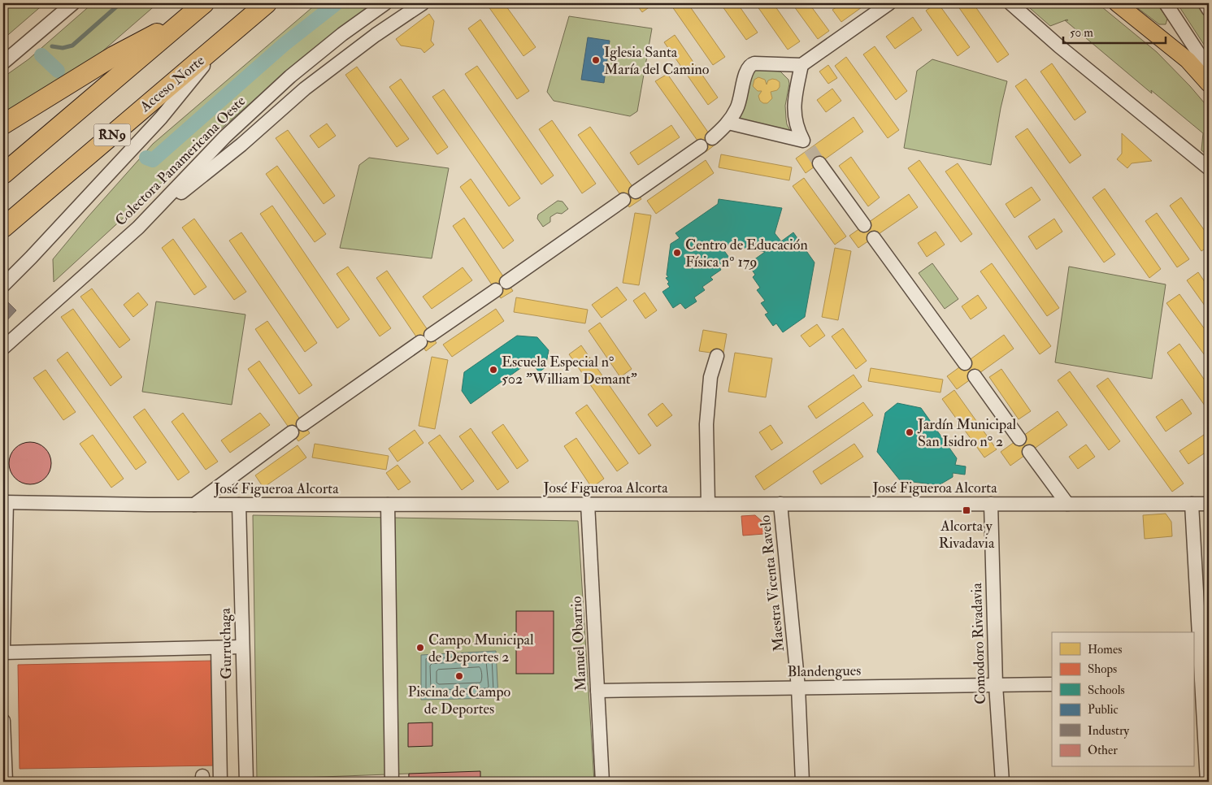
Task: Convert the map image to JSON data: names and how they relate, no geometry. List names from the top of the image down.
{
  "streets": {
    "highway": ["Acceso Norte", "RN9"],
    "street": [
      "Colectora Panamericana Oeste",
      "José Figueroa Alcorta",
      "Maestra Vicenta Ravelo",
      "Gurruchaga",
      "Manuel Obarrio",
      "Comodoro Rivadavia",
      "Blandengues"
    ]
  },
  "crossings": [
    ["José Figueroa Alcorta", "Maestra Vicenta Ravelo"],
    ["José Figueroa Alcorta", "Gurruchaga"],
    ["José Figueroa Alcorta", "Manuel Obarrio"],
    ["José Figueroa Alcorta", "Comodoro Rivadavia"],
    ["Maestra Vicenta Ravelo", "Blandengues"],
    ["Manuel Obarrio", "Blandengues"],
    ["Comodoro Rivadavia", "Blandengues"]
  ],
  "places": {
    "other": [
      "Iglesia Santa María del Camino",
      "Centro de Educación Física nº 179",
      "Escuela Especial n° 502 \"William Demant\"",
      "Jardín Municipal San Isidro n° 2",
      "Campo Municipal de Deportes 2",
      "Piscina de Campo de Deportes"
    ],
    "transit": ["Alcorta y Rivadavia"]
  },
  "legend": [
    "Homes",
    "Shops",
    "Schools",
    "Public",
    "Industry",
    "Other"
  ],
  "scale_bar": "50 m"
}
